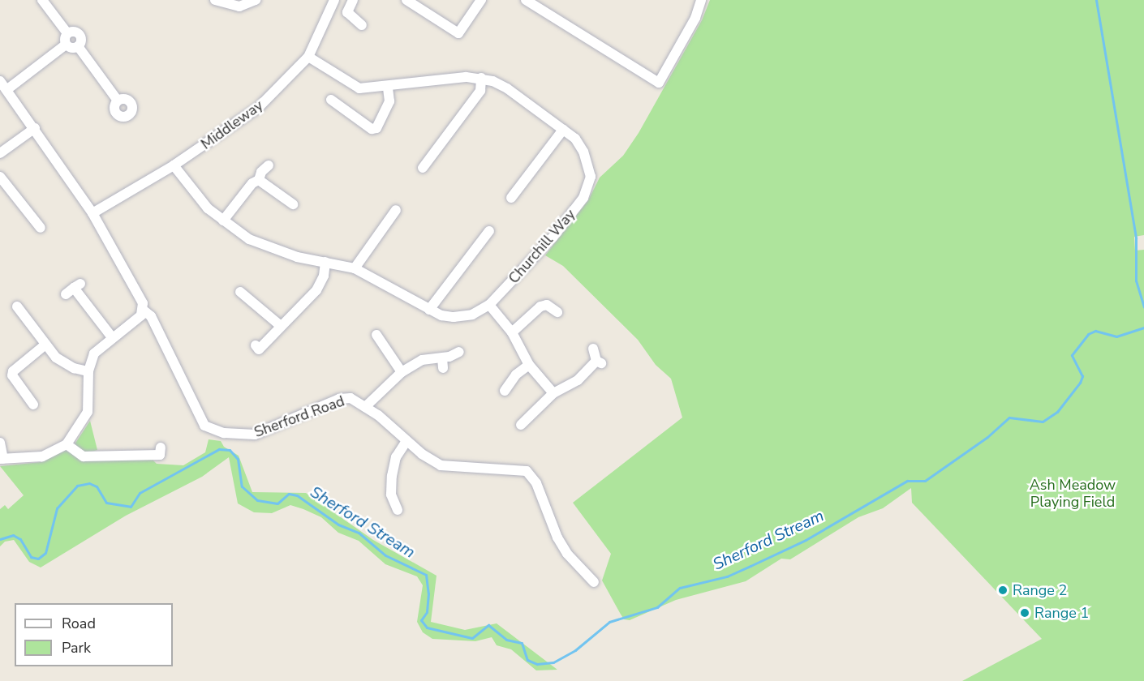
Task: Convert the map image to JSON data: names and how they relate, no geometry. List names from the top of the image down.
{
  "streets": {
    "street": ["Middleway", "Churchill Way", "Sherford Road"]
  },
  "crossings": [
    ["Middleway", "Churchill Way"],
    ["Middleway", "Sherford Road"]
  ],
  "water": ["Sherford Stream"],
  "parks": ["Ash Meadow Playing Field"],
  "places": ["Range 2", "Range 1"],
  "legend": ["Road", "Park"]
}
